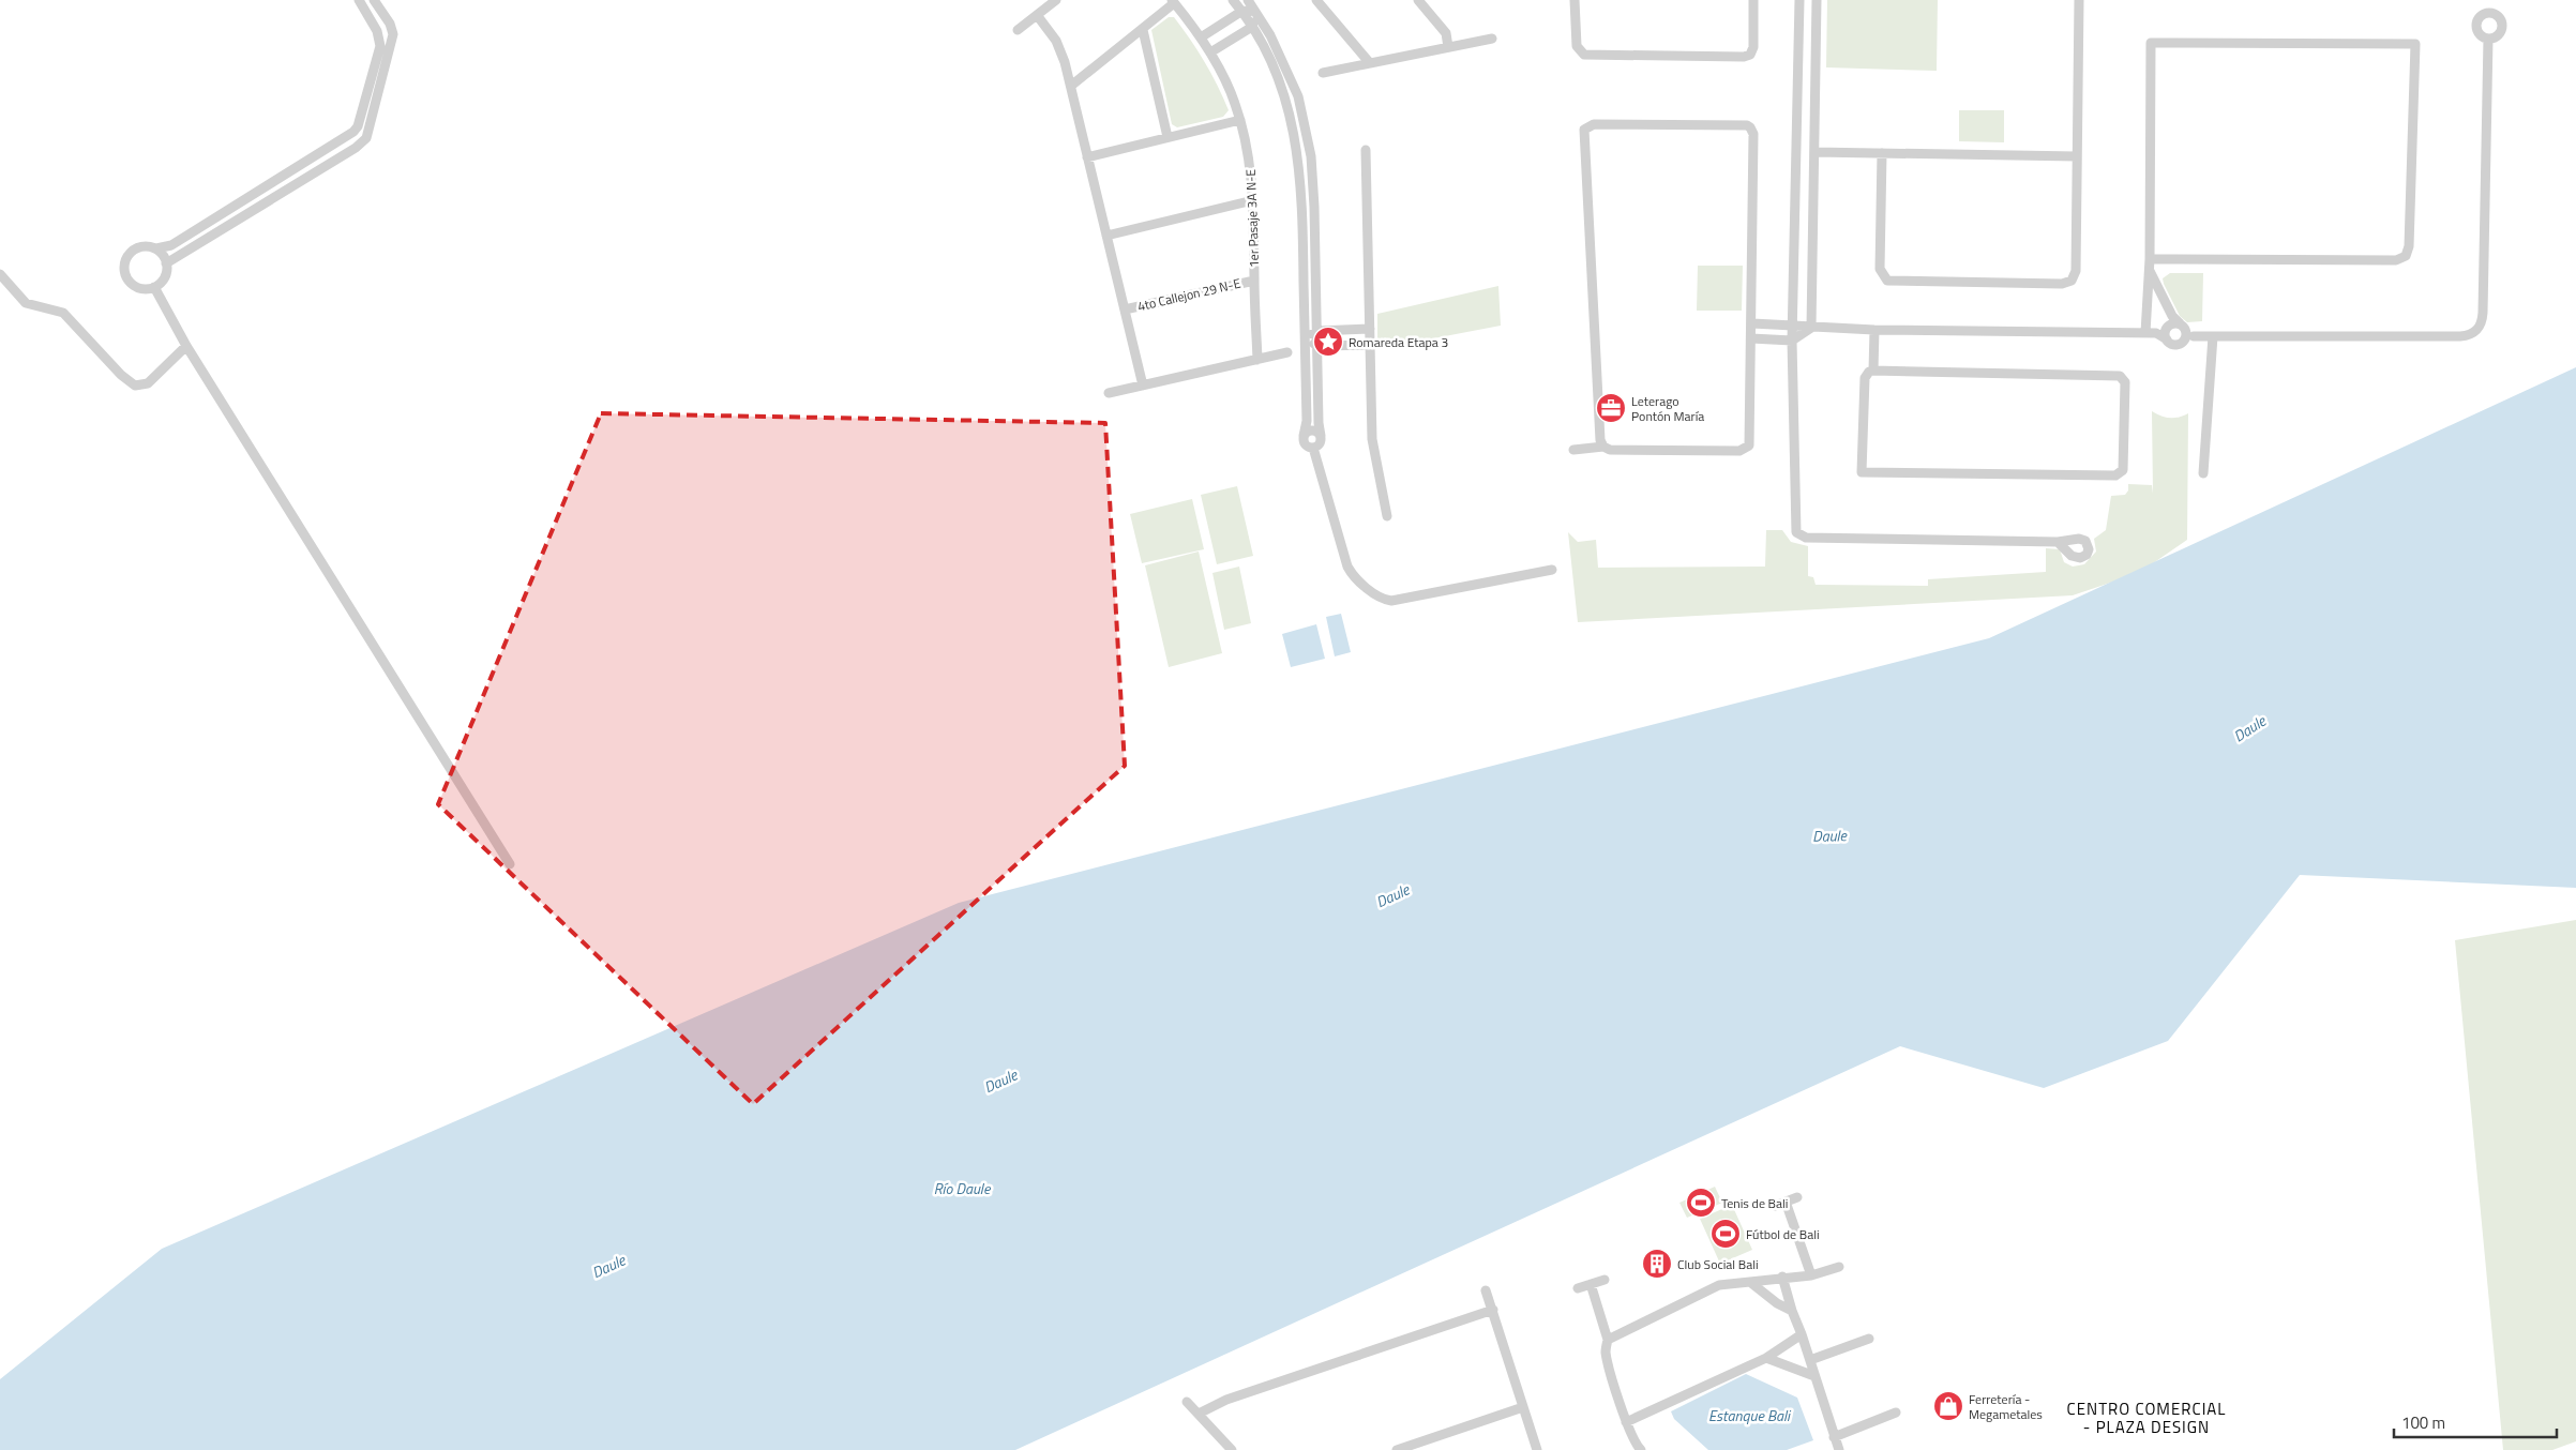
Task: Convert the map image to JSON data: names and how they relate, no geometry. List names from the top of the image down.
{
  "streets": {
    "street": ["1er Pasaje 3A N-E", "4to Callejon 29 N-E"]
  },
  "crossings": [
    ["1er Pasaje 3A N-E", "4to Callejon 29 N-E"]
  ],
  "districts": ["CENTRO COMERCIAL - PLAZA DESIGN"],
  "water": ["Daule", "Río Daule", "Estanque Bali"],
  "places": {
    "place": ["Romareda Etapa 3"],
    "office": ["Leterago Pontón María"],
    "sports": ["Tenis de Bali", "Fútbol de Bali"],
    "building": ["Club Social Bali"],
    "shop": ["Ferretería - Megametales"]
  },
  "scale_bar": "100 m"
}
